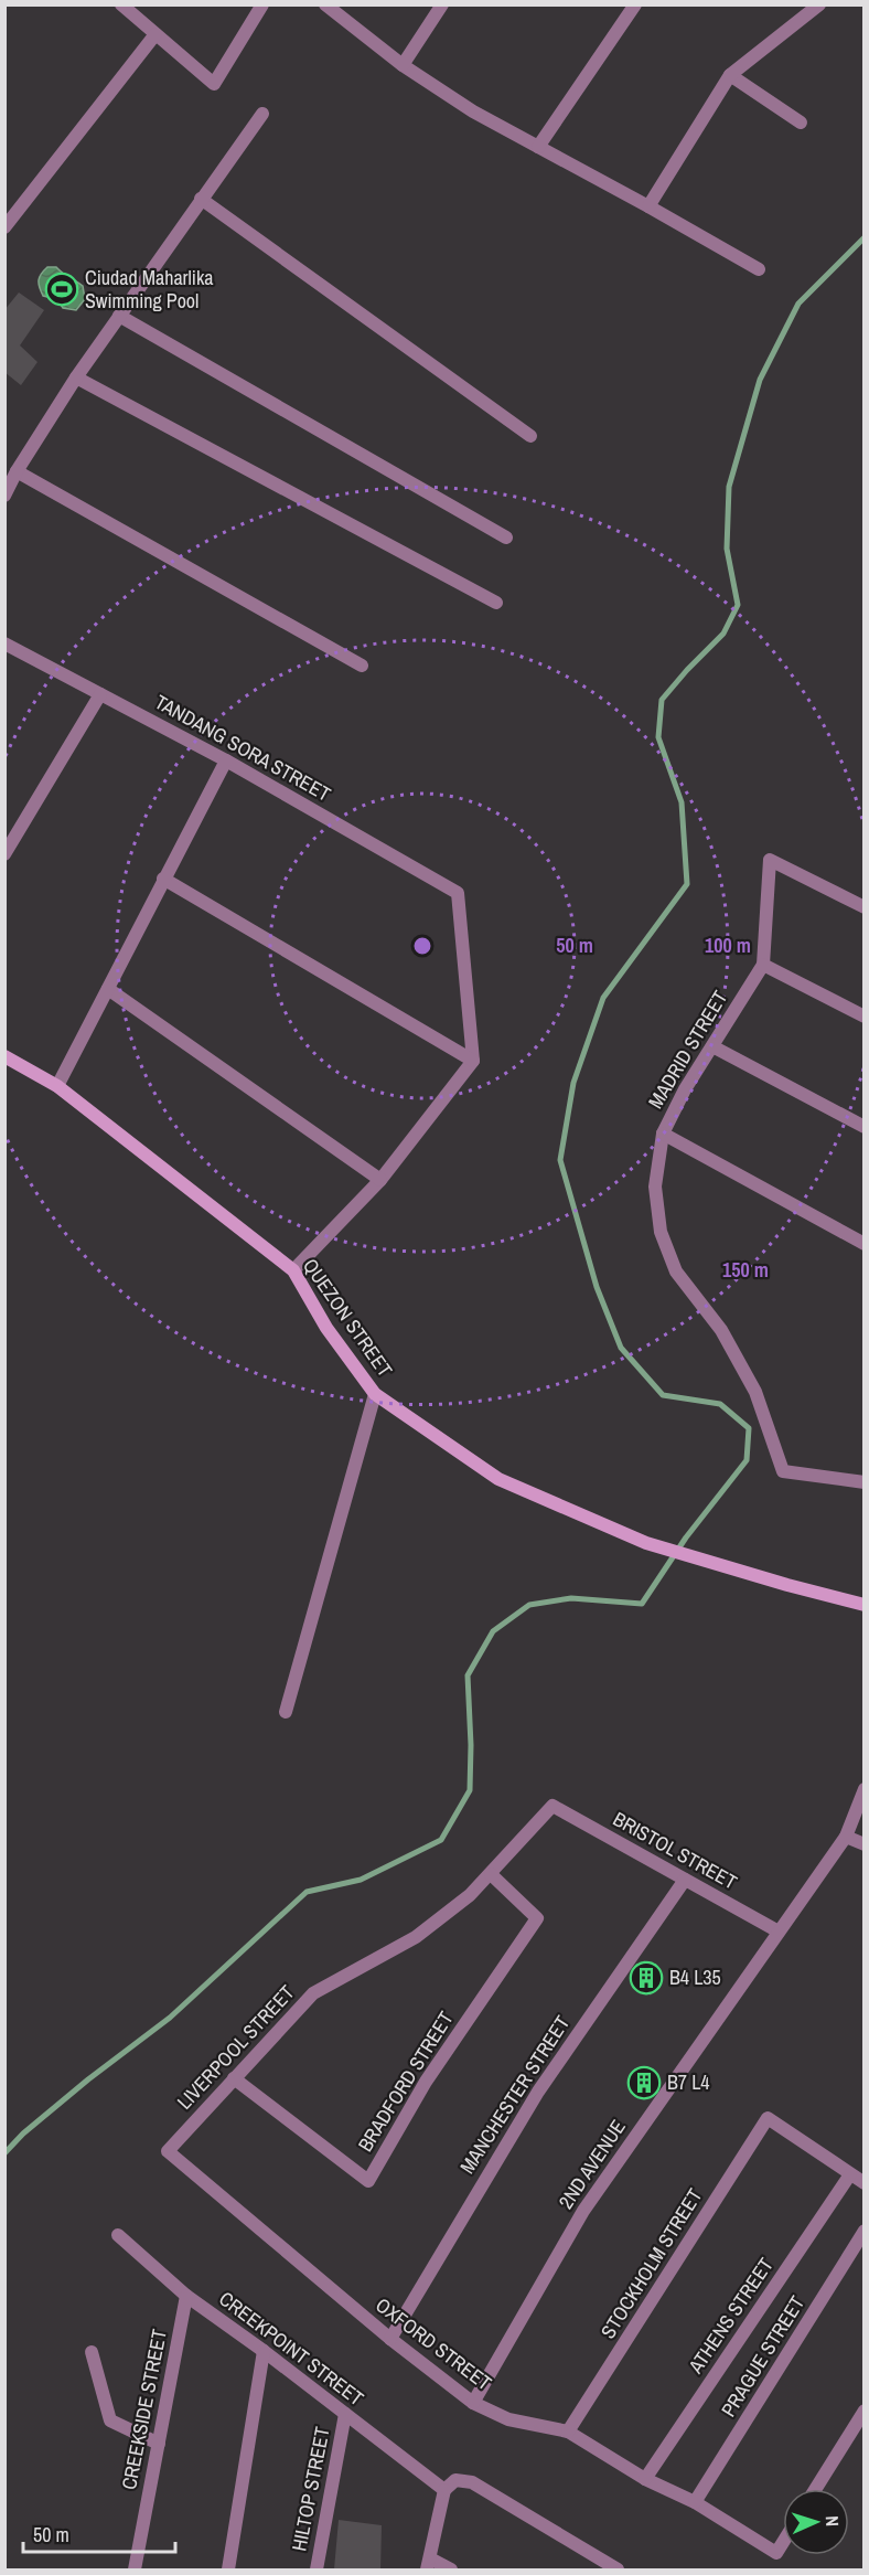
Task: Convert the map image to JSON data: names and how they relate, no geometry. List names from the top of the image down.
{
  "streets": {
    "street": [
      "TANDANG SORA STREET",
      "MADRID STREET",
      "QUEZON STREET",
      "BRISTOL STREET",
      "LIVERPOOL STREET",
      "BRADFORD STREET",
      "MANCHESTER STREET",
      "2ND AVENUE",
      "STOCKHOLM STREET",
      "ATHENS STREET",
      "OXFORD STREET",
      "CREEKPOINT STREET",
      "PRAGUE STREET",
      "CREEKSIDE STREET",
      "HILTOP STREET"
    ]
  },
  "crossings": [
    ["BRISTOL STREET", "LIVERPOOL STREET"],
    ["BRISTOL STREET", "MANCHESTER STREET"],
    ["BRISTOL STREET", "2ND AVENUE"],
    ["LIVERPOOL STREET", "BRADFORD STREET"],
    ["LIVERPOOL STREET", "OXFORD STREET"],
    ["MANCHESTER STREET", "OXFORD STREET"],
    ["2ND AVENUE", "OXFORD STREET"],
    ["STOCKHOLM STREET", "ATHENS STREET"],
    ["STOCKHOLM STREET", "OXFORD STREET"],
    ["ATHENS STREET", "OXFORD STREET"],
    ["OXFORD STREET", "PRAGUE STREET"],
    ["CREEKPOINT STREET", "CREEKSIDE STREET"],
    ["CREEKPOINT STREET", "HILTOP STREET"]
  ],
  "places": {
    "sports": ["Ciudad Maharlika Swimming Pool"],
    "building": ["B4 L35", "B7 L4"]
  },
  "scale_bar": "50 m",
  "north": "right",
  "rings": ["50 m", "100 m", "150 m"]
}
